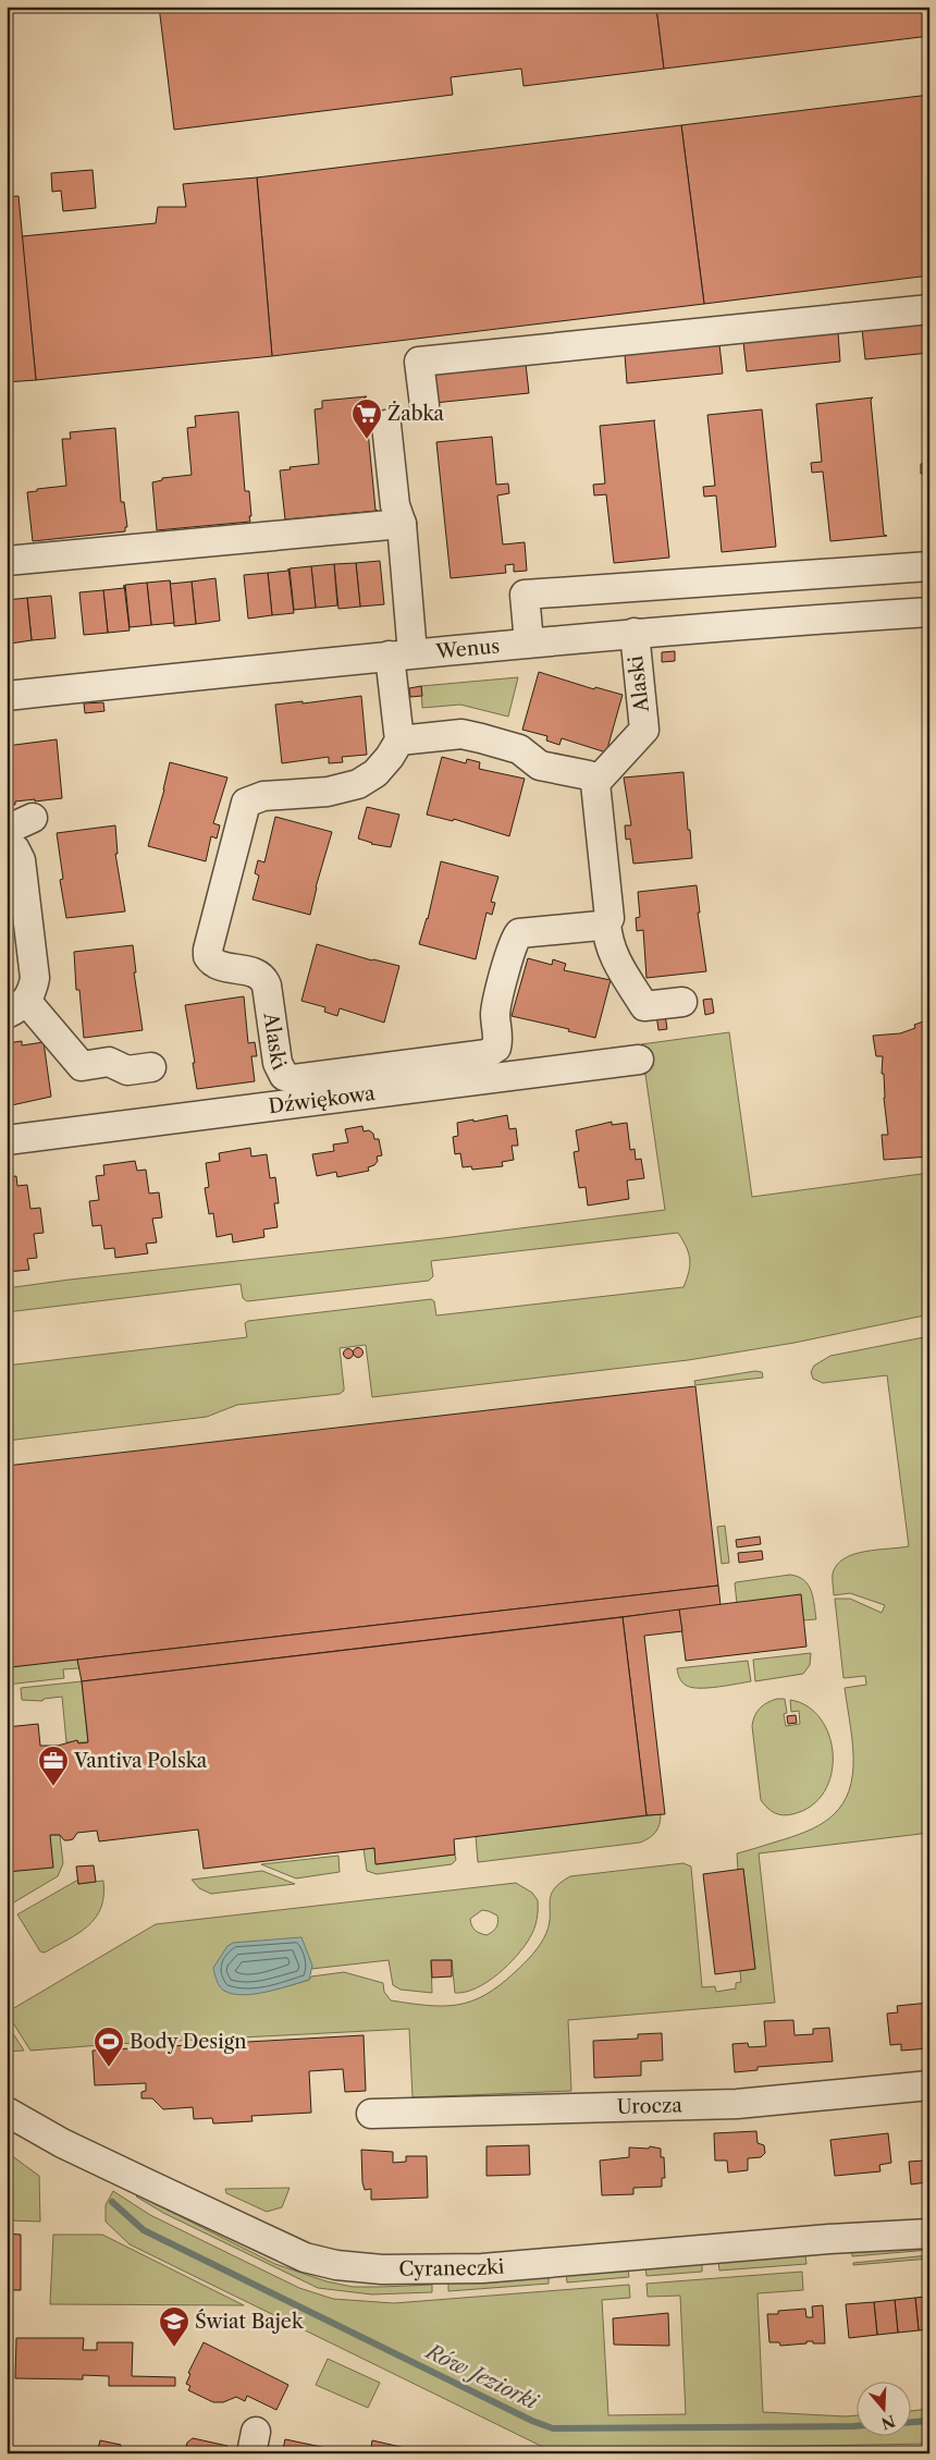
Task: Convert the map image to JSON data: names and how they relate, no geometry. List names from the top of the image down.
{
  "streets": {
    "street": [
      "Wenus",
      "Alaski",
      "Dźwiękowa",
      "Urocza",
      "Cyraneczki"
    ]
  },
  "crossings": [
    ["Wenus", "Alaski"]
  ],
  "water": ["Rów Jeziorki"],
  "places": {
    "supermarket": ["Żabka"],
    "office": ["Vantiva Polska"],
    "sports": ["Body Design"],
    "school or university": ["Świat Bajek"]
  },
  "north": "bottom"
}
